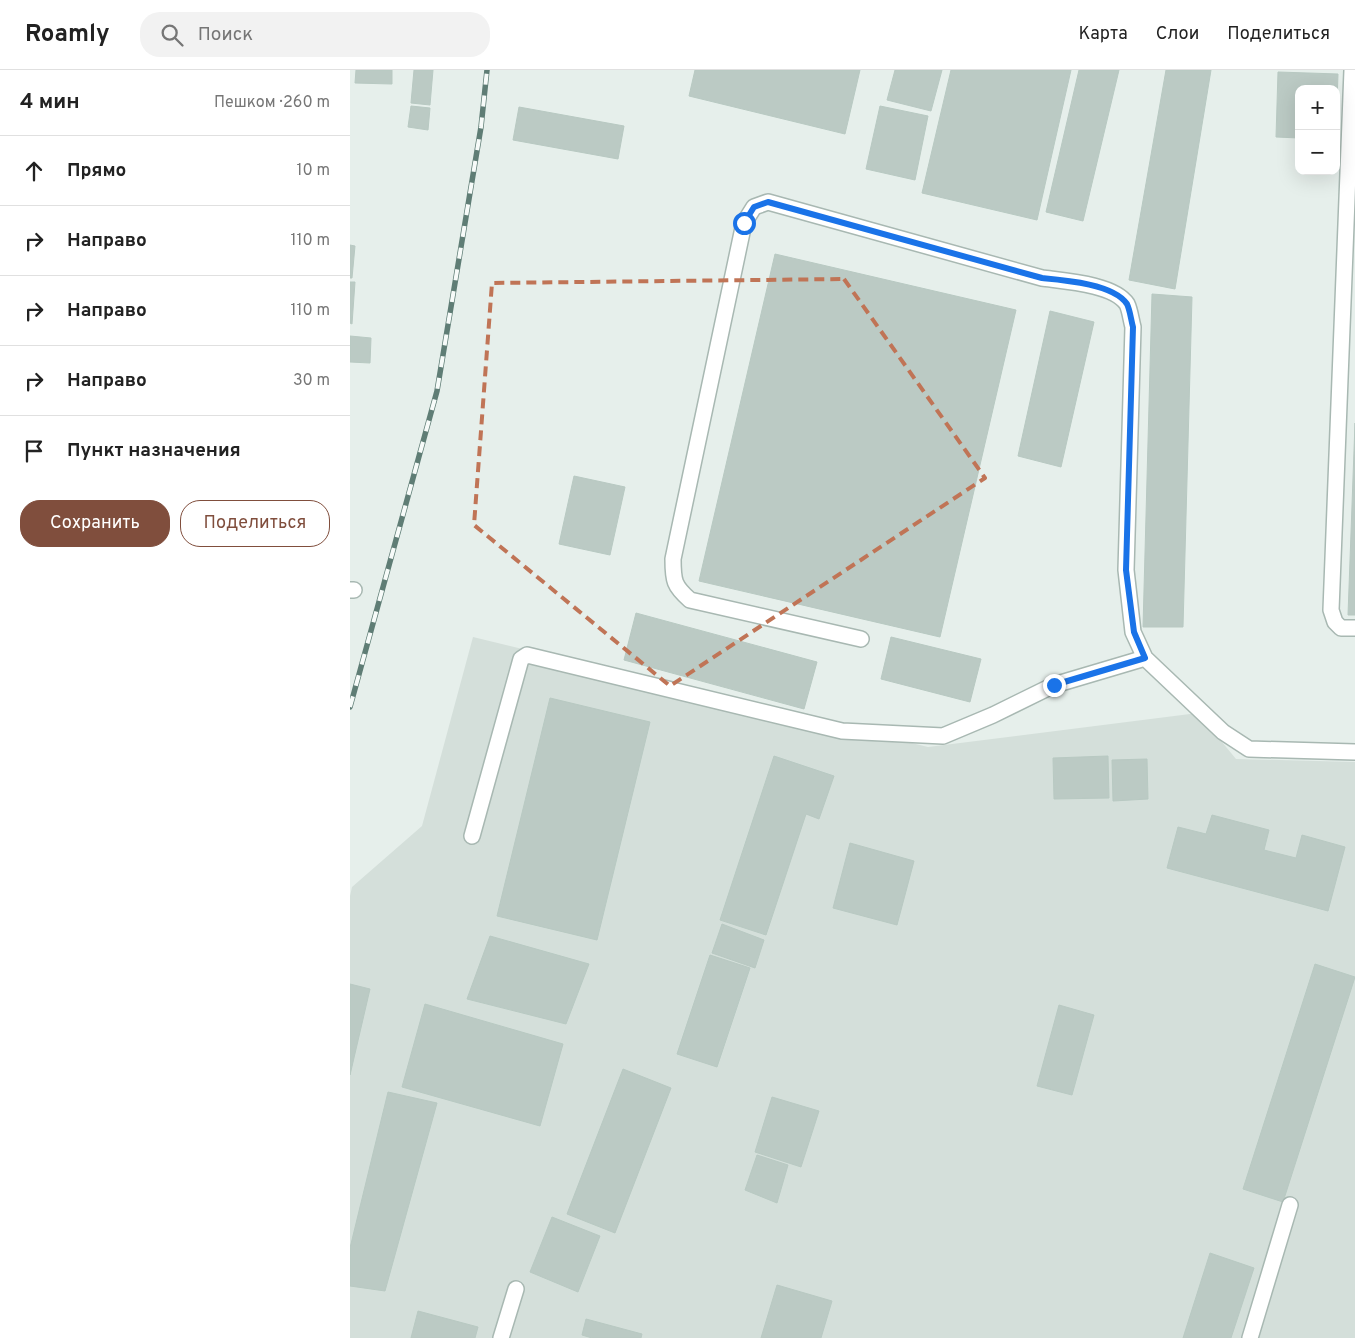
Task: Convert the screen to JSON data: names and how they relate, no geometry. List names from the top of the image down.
{
  "page": {
    "header": "Roamly",
    "search": "Поиск",
    "nav": ["Карта", "Слои", "Поделиться"],
    "heading": ["4 мин", "Пешком · 260 m"],
    "map_buttons": ["+", "−"],
    "list": [
      ["Прямо", "10 m"],
      ["Направо", "110 m"],
      ["Направо", "110 m"],
      ["Направо", "30 m"],
      "Пункт назначения"
    ],
    "buttons": ["Сохранить", "Поделиться"]
  }
}
